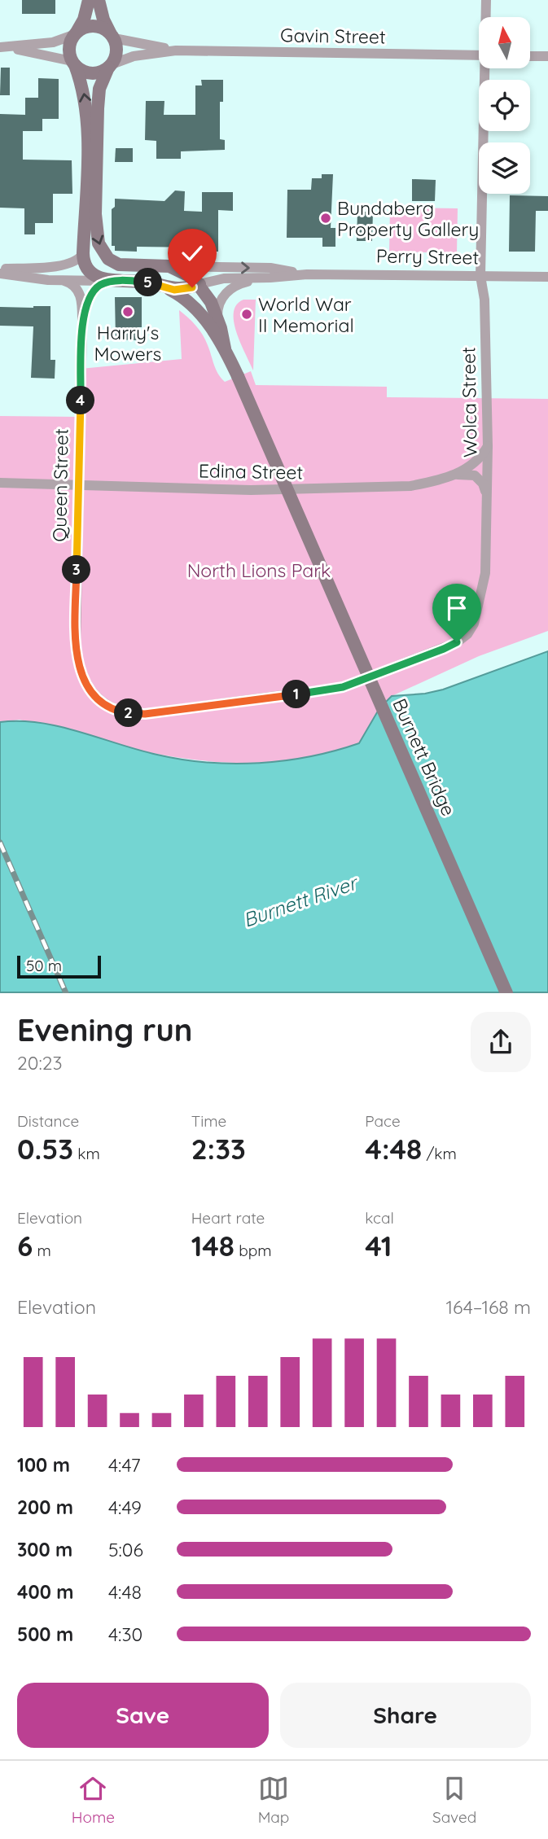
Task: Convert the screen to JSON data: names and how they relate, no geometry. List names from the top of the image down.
{
  "streets": {
    "main road": ["Perry Street", "Burnett Bridge"],
    "street": [
      "Gavin Street",
      "Wolca Street",
      "Edina Street",
      "Queen Street"
    ]
  },
  "crossings": [
    ["Perry Street", "Wolca Street"],
    ["Perry Street", "Queen Street"],
    ["Perry Street", "Burnett Bridge"],
    ["Wolca Street", "Edina Street"],
    ["Wolca Street", "Queen Street"],
    ["Edina Street", "Queen Street"]
  ],
  "water": ["Burnett River"],
  "parks": ["North Lions Park"],
  "places": ["Bundaberg Property Gallery", "Harry's Mowers", "World War II Memorial"],
  "scale_bar": "50 m",
  "north": "top",
  "page": {
    "pins": [
      "5",
      "4",
      "3",
      "1",
      "2"
    ],
    "scale": "50 m",
    "heading": ["Evening run", "20:23"],
    "stats": [
      ["Distance", "0.53 km"],
      ["Time", "2:33"],
      ["Pace", "4:48 /km"],
      ["Elevation", "6 m"],
      ["Heart rate", "148 bpm"],
      ["kcal", "41"]
    ],
    "chart": ["Elevation", "164–168 m"],
    "list": [
      {
        "name": "100 m",
        "note": "4:47"
      },
      {
        "name": "200 m",
        "note": "4:49"
      },
      {
        "name": "300 m",
        "note": "5:06"
      },
      {
        "name": "400 m",
        "note": "4:48"
      },
      {
        "name": "500 m",
        "note": "4:30"
      }
    ],
    "buttons": ["Save", "Share"],
    "tabs": ["Home", "Map", "Saved"]
  }
}
